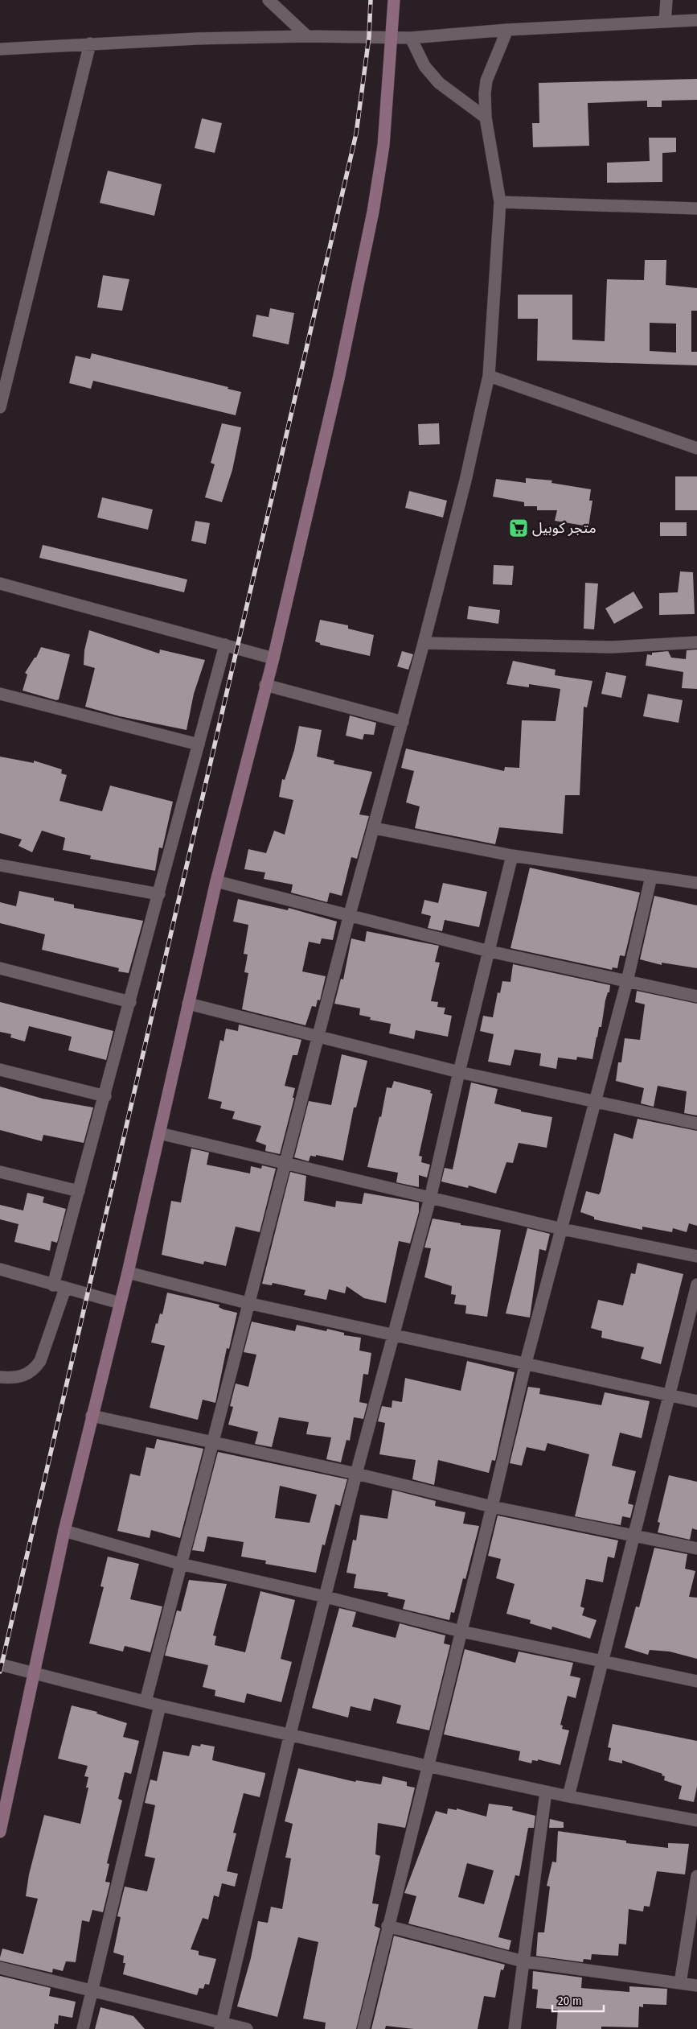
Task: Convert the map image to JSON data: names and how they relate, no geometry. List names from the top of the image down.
{
  "places": {
    "supermarket": ["متجر كوبيل"]
  },
  "scale_bar": "20 m"
}
